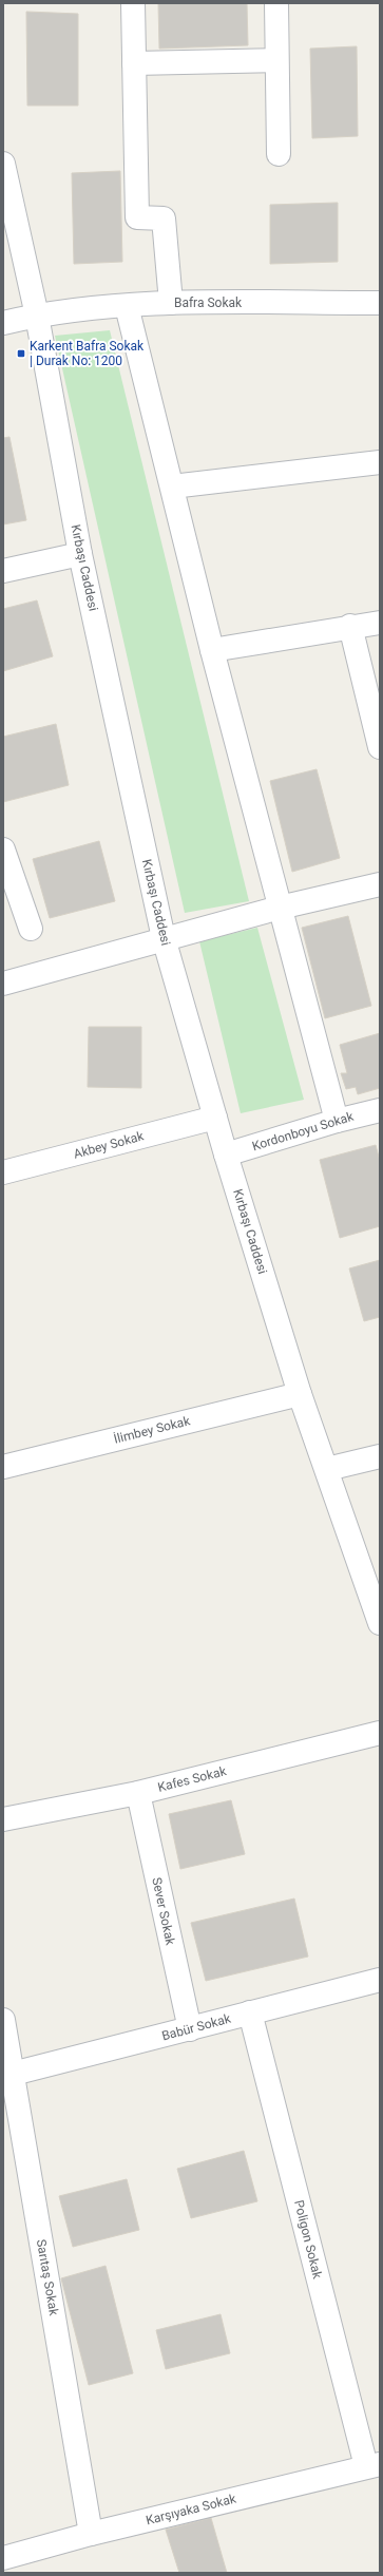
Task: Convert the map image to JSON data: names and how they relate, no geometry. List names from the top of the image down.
{
  "streets": {
    "street": [
      "Bafra Sokak",
      "Kırbaşı Caddesi",
      "Kordonboyu Sokak",
      "Akbey Sokak",
      "İlimbey Sokak",
      "Kafes Sokak",
      "Sever Sokak",
      "Babür Sokak",
      "Poligon Sokak",
      "Sarıtaş Sokak",
      "Karşıyaka Sokak"
    ]
  },
  "crossings": [
    ["Bafra Sokak", "Kırbaşı Caddesi"],
    ["Kırbaşı Caddesi", "Kordonboyu Sokak"],
    ["Kırbaşı Caddesi", "Akbey Sokak"],
    ["Kırbaşı Caddesi", "İlimbey Sokak"],
    ["Kafes Sokak", "Sever Sokak"],
    ["Sever Sokak", "Babür Sokak"],
    ["Babür Sokak", "Poligon Sokak"],
    ["Babür Sokak", "Sarıtaş Sokak"],
    ["Poligon Sokak", "Karşıyaka Sokak"],
    ["Sarıtaş Sokak", "Karşıyaka Sokak"]
  ],
  "places": {
    "transit": ["Karkent Bafra Sokak | Durak No: 1200"]
  }
}
